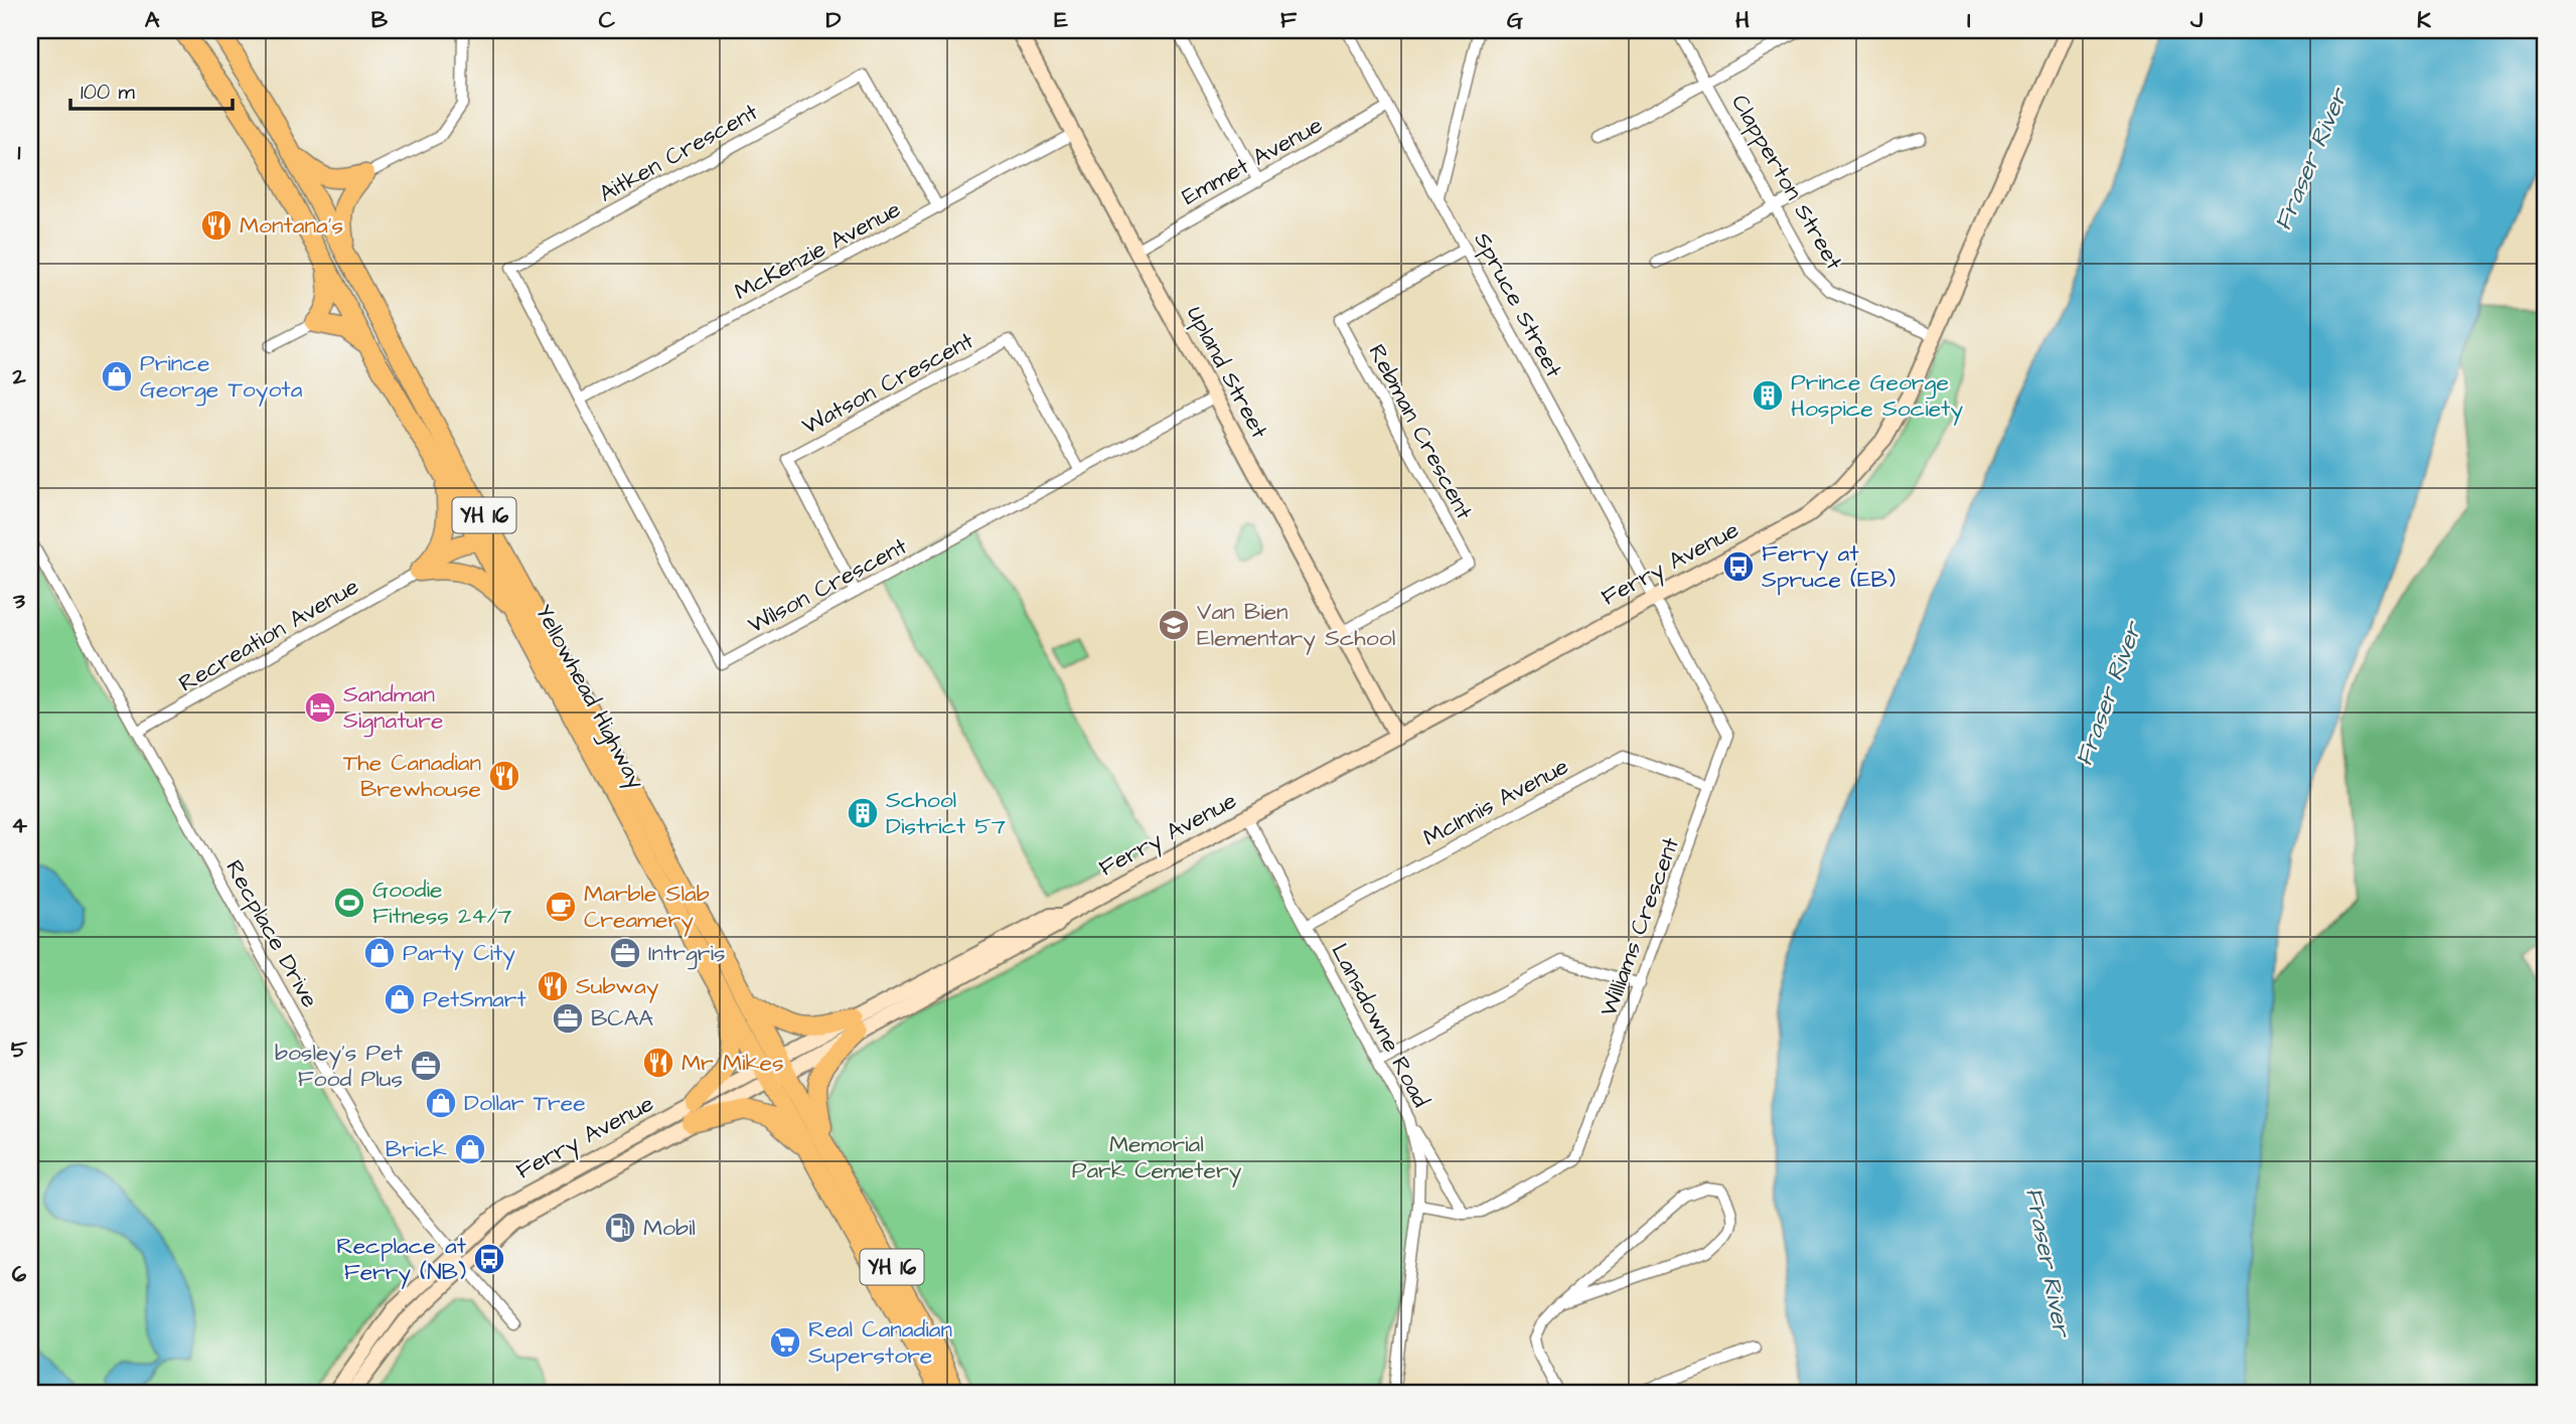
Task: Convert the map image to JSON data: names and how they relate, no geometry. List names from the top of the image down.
{
  "streets": {
    "highway": ["YH 16", "Yellowhead Highway"],
    "main road": ["Upland Street", "Ferry Avenue"],
    "street": [
      "Aitken Crescent",
      "Emmet Avenue",
      "Clapperton Street",
      "McKenzie Avenue",
      "Spruce Street",
      "Watson Crescent",
      "Rebman Crescent",
      "Wilson Crescent",
      "Recreation Avenue",
      "McInnis Avenue",
      "Williams Crescent",
      "Recplace Drive",
      "Lansdowne Road"
    ]
  },
  "crossings": [
    ["Aitken Crescent", "McKenzie Avenue"],
    ["Aitken Crescent", "Wilson Crescent"],
    ["Emmet Avenue", "Spruce Street"],
    ["Emmet Avenue", "Upland Street"],
    ["Clapperton Street", "Ferry Avenue"],
    ["McKenzie Avenue", "Upland Street"],
    ["McKenzie Avenue", "Wilson Crescent"],
    ["Spruce Street", "Rebman Crescent"],
    ["Spruce Street", "Ferry Avenue"],
    ["Spruce Street", "Williams Crescent"],
    ["Upland Street", "Rebman Crescent"],
    ["Upland Street", "Ferry Avenue"],
    ["Upland Street", "Wilson Crescent"],
    ["Watson Crescent", "Wilson Crescent"],
    ["Ferry Avenue", "Yellowhead Highway"],
    ["Ferry Avenue", "Williams Crescent"],
    ["Ferry Avenue", "Recplace Drive"],
    ["Ferry Avenue", "Lansdowne Road"],
    ["Recreation Avenue", "Recplace Drive"],
    ["McInnis Avenue", "Williams Crescent"],
    ["McInnis Avenue", "Lansdowne Road"],
    ["Williams Crescent", "Lansdowne Road"]
  ],
  "water": ["Fraser River"],
  "parks": ["Memorial Park Cemetery"],
  "places": {
    "restaurant": [
      "Montana's",
      "The Canadian Brewhouse",
      "Subway",
      "Mr Mikes"
    ],
    "shop": [
      "Prince George Toyota",
      "Party City",
      "PetSmart",
      "Dollar Tree",
      "Brick"
    ],
    "building": ["Prince George Hospice Society", "School District 57"],
    "bus stop": ["Ferry at Spruce (EB)", "Recplace at Ferry (NB)"],
    "school or university": ["Van Bien Elementary School"],
    "hotel": ["Sandman Signature"],
    "sports": ["Goodie Fitness 24/7"],
    "cafe": ["Marble Slab Creamery"],
    "office": ["Intrgris", "BCAA", "bosley's Pet Food Plus"],
    "fuel station": ["Mobil"],
    "supermarket": ["Real Canadian Superstore"]
  },
  "scale_bar": "100 m",
  "grid": {
    "columns": [
      "A",
      "B",
      "C",
      "D",
      "E",
      "F",
      "G",
      "H",
      "I",
      "J",
      "K"
    ],
    "rows": [
      "1",
      "2",
      "3",
      "4",
      "5",
      "6"
    ]
  }
}
